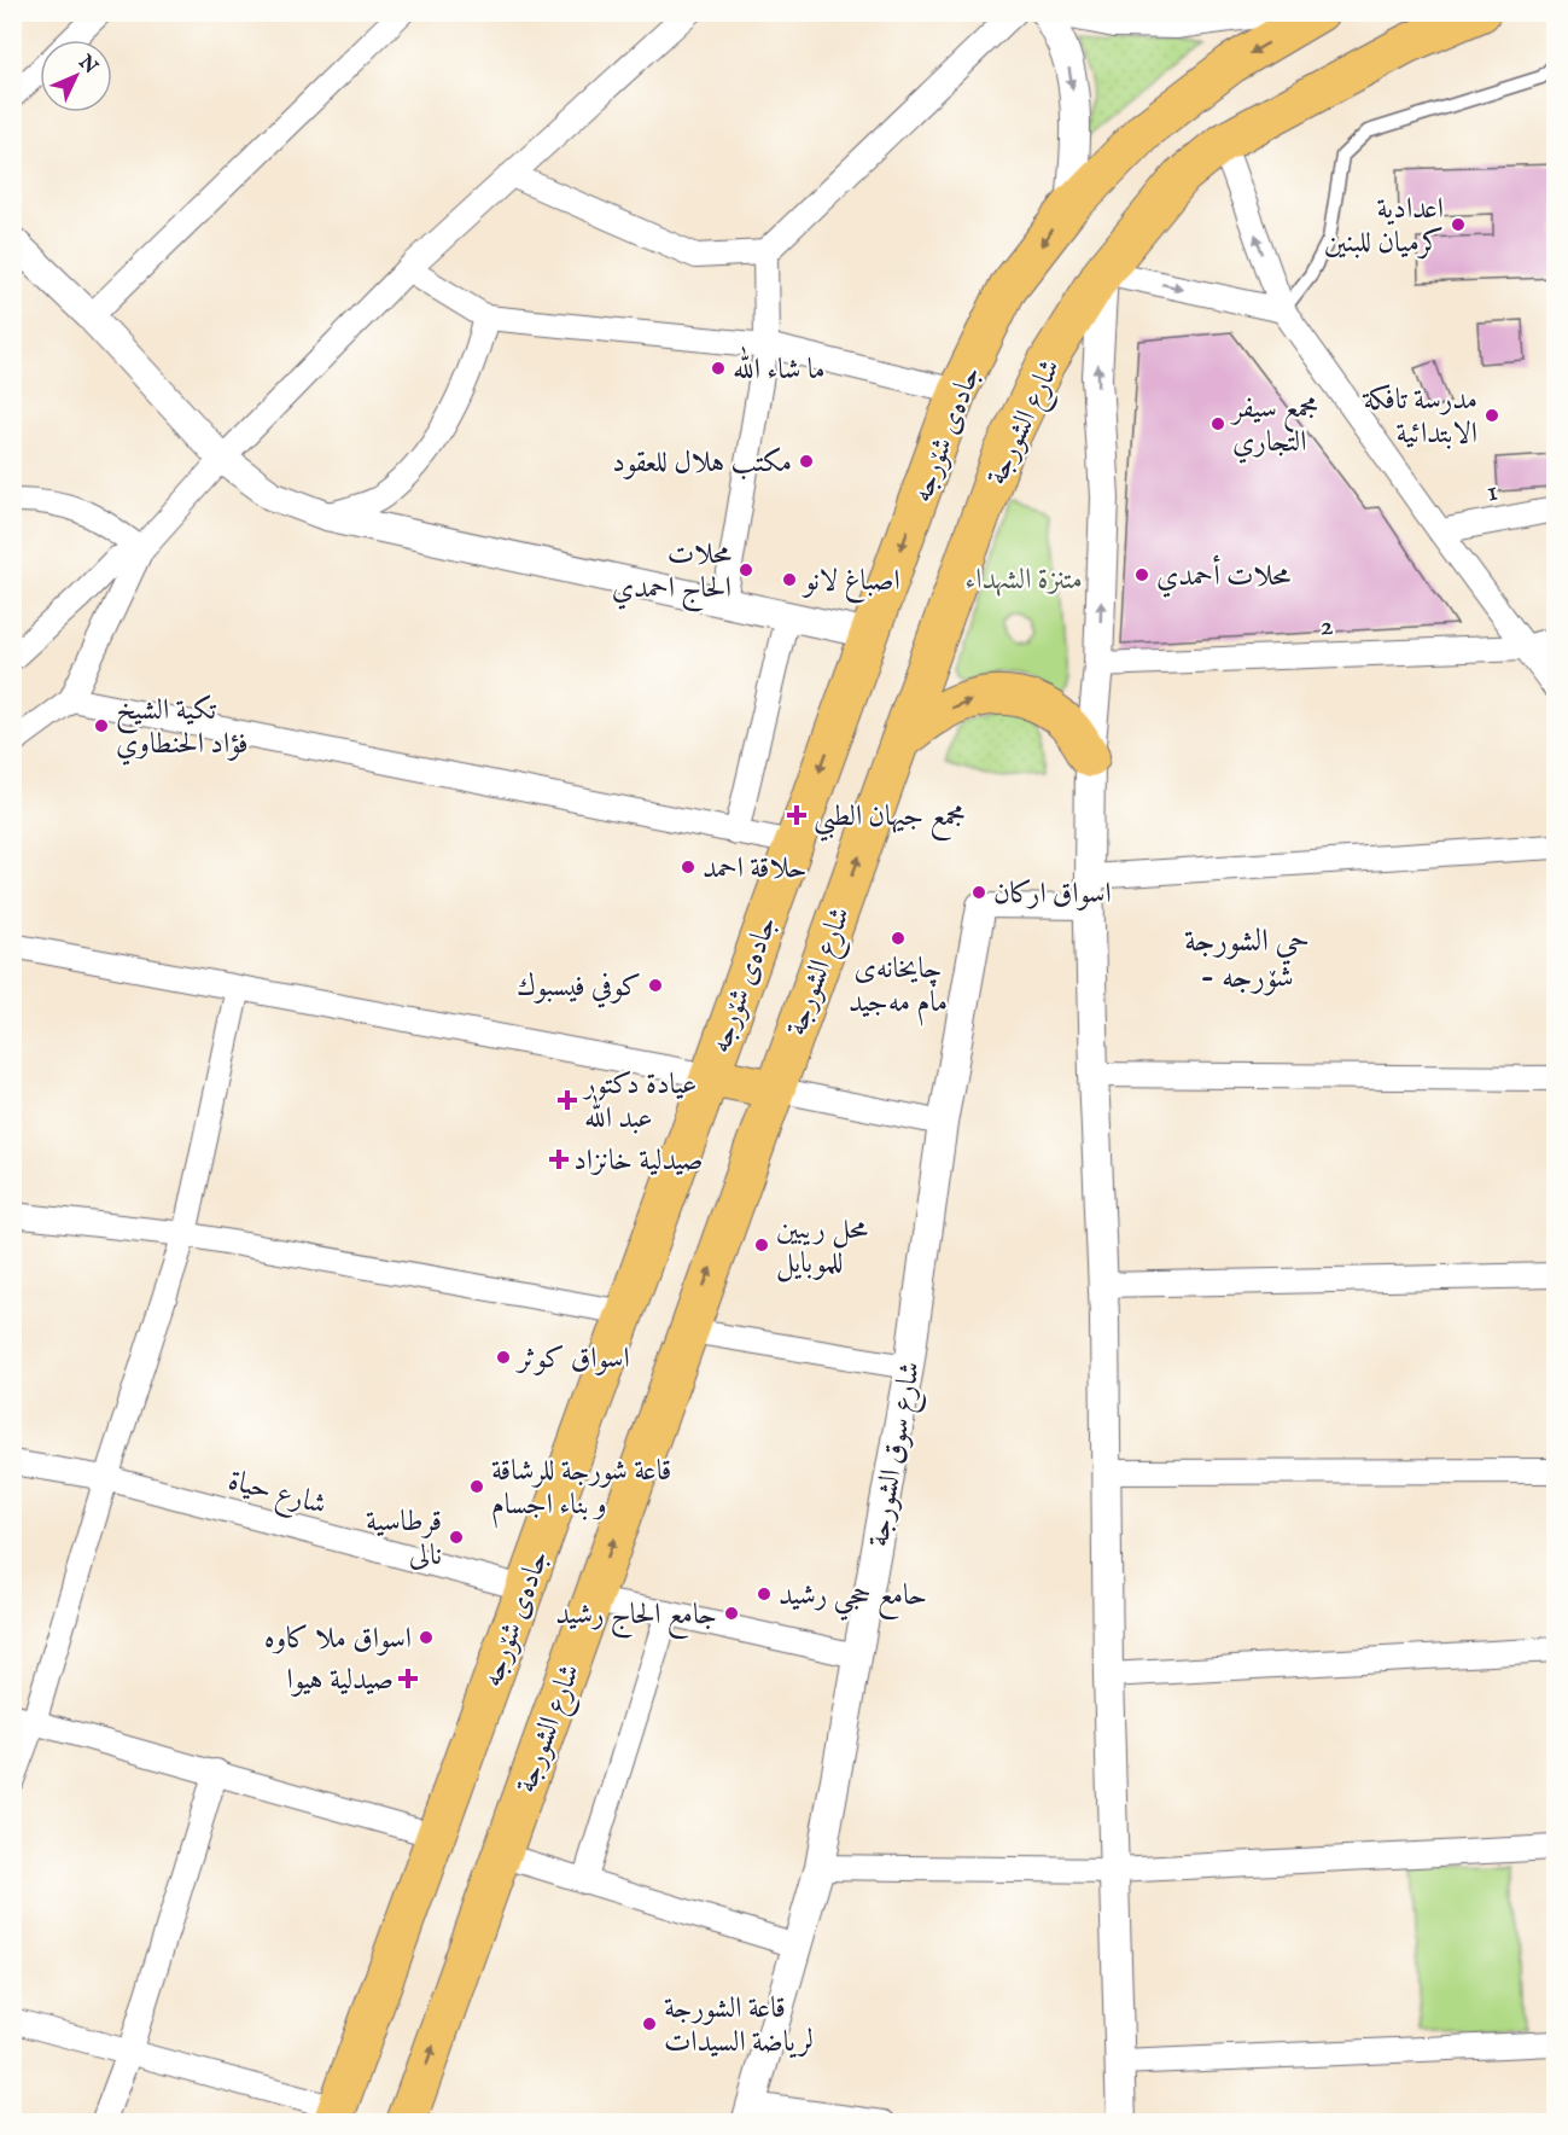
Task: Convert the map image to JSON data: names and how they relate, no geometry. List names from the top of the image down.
{
  "streets": {
    "main road": ["شارع الشورجة", "جادەی شۆرجە"],
    "street": [
      "1",
      "2",
      "شارع سوق الشورجة",
      "شارع حياة"
    ]
  },
  "crossings": [
    ["جادەی شۆرجە", "شارع حياة"]
  ],
  "one_way": ["شارع الشورجة", "جادەی شۆرجە"],
  "districts": ["حي الشورجة - شۆرجە"],
  "parks": ["متنزة الشهداء"],
  "places": {
    "other": [
      "اعدادية كرميان للبنين",
      "ما شاء الله",
      "مدرسة تافكة الابتدائية",
      "مجمع سيفر التجاري",
      "مكتب هلال للعقود",
      "محلات الحاج احمدي",
      "محلات أحمدي",
      "اصباغ لانو",
      "تكية الشيخ فؤاد الحنطاوي",
      "حلاقة احمد",
      "اسواق اركان",
      "چایخانەی مام مەجید",
      "كوفي فيسبوك",
      "محل ريبين للموبايل",
      "اسواق كوثر",
      "قاعة شورجة للرشاقة و بناء اجسام",
      "قرطاسية نالى",
      "حامع حجي رشيد",
      "جامع الحاج رشيد",
      "اسواق ملا كاوه",
      "قاعة الشورجة لرياضة السيدات"
    ],
    "health": [
      "مجمع جيهان الطبي",
      "عيادة دكتور عبد الله",
      "صيدلية خانزاد",
      "صيدلية هيوا"
    ]
  },
  "north": "top right"
}
